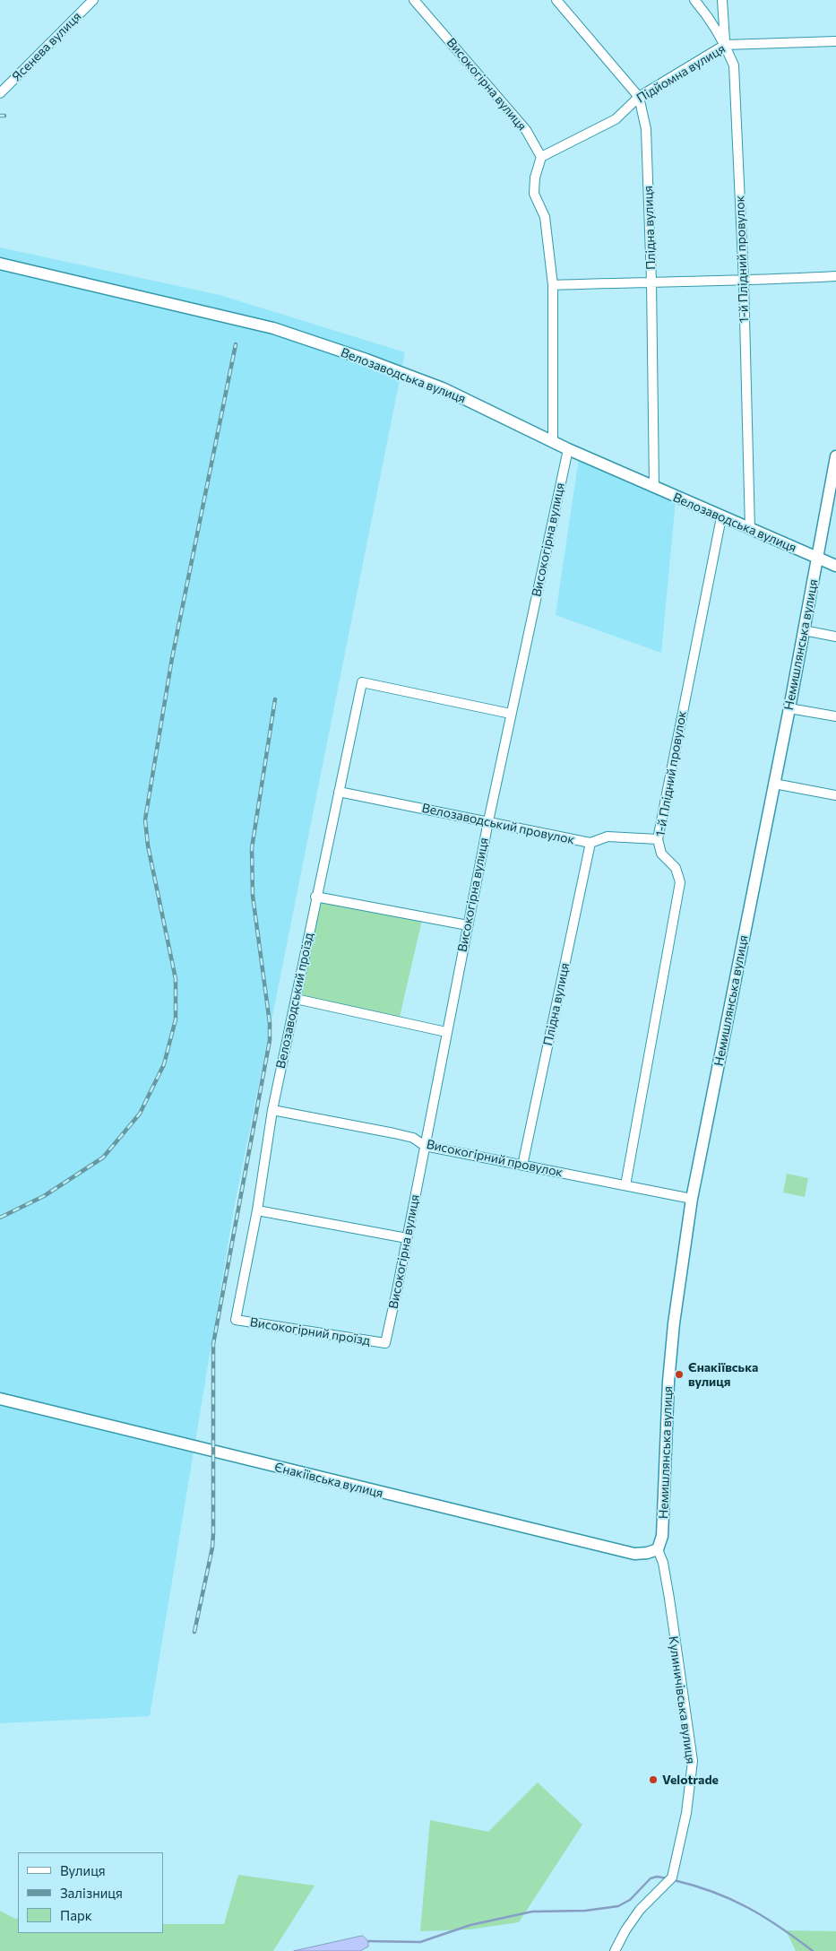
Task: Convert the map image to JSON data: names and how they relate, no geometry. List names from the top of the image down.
{
  "streets": {
    "street": [
      "Ясенева вулиця",
      "Підйомна вулиця",
      "Високогірна вулиця",
      "Плідна вулиця",
      "1-й Плідний провулок",
      "Велозаводська вулиця",
      "Немишлянська вулиця",
      "Велозаводський провулок",
      "Велозаводський проїзд",
      "Високогірний провулок",
      "Високогірний проїзд",
      "Єнакіївська вулиця",
      "Кулиничівська вулиця"
    ]
  },
  "crossings": [
    ["Підйомна вулиця", "Високогірна вулиця"],
    ["Підйомна вулиця", "Плідна вулиця"],
    ["Підйомна вулиця", "1-й Плідний провулок"],
    ["Високогірна вулиця", "Велозаводська вулиця"],
    ["Високогірна вулиця", "Велозаводський провулок"],
    ["Високогірна вулиця", "Велозаводський проїзд"],
    ["Високогірна вулиця", "Високогірний провулок"],
    ["Високогірна вулиця", "Високогірний проїзд"],
    ["Плідна вулиця", "Велозаводська вулиця"],
    ["Плідна вулиця", "Велозаводський провулок"],
    ["Плідна вулиця", "Високогірний провулок"],
    ["1-й Плідний провулок", "Велозаводська вулиця"],
    ["1-й Плідний провулок", "Велозаводський провулок"],
    ["1-й Плідний провулок", "Високогірний провулок"],
    ["Велозаводська вулиця", "Немишлянська вулиця"],
    ["Немишлянська вулиця", "Високогірний провулок"],
    ["Немишлянська вулиця", "Єнакіївська вулиця"],
    ["Немишлянська вулиця", "Кулиничівська вулиця"],
    ["Велозаводський провулок", "Велозаводський проїзд"],
    ["Велозаводський проїзд", "Високогірний провулок"],
    ["Велозаводський проїзд", "Високогірний проїзд"],
    ["Єнакіївська вулиця", "Кулиничівська вулиця"]
  ],
  "places": ["Єнакіївська вулиця", "Velotrade"],
  "legend": ["Вулиця", "Залізниця", "Парк"]
}
